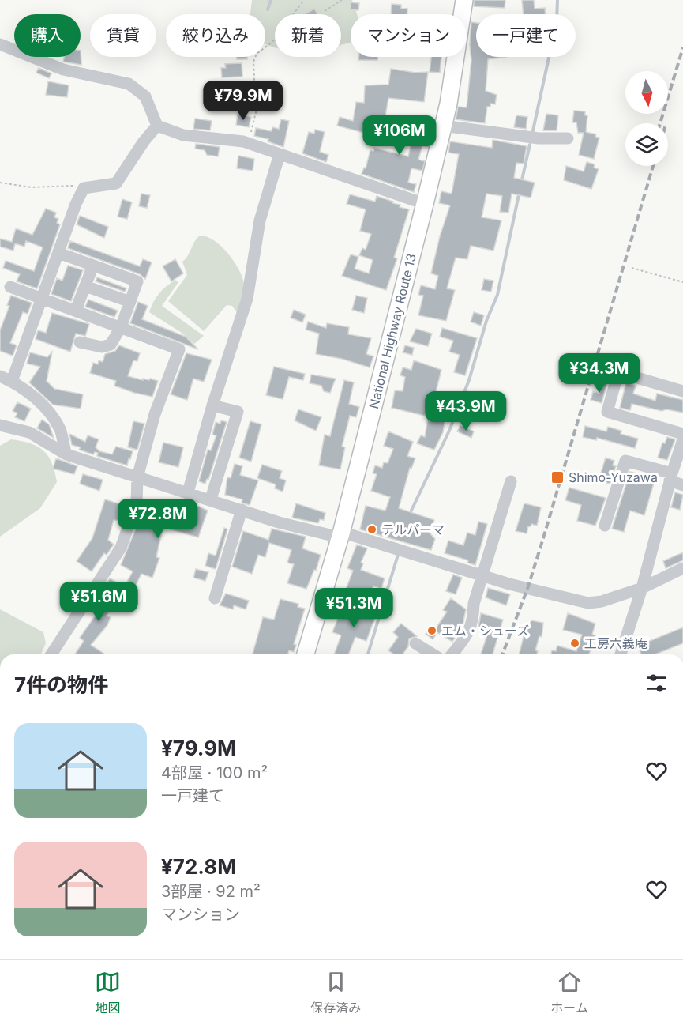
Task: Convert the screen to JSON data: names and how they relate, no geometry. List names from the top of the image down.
{
  "streets": {
    "highway": ["National Highway Route 13"]
  },
  "places": {
    "transit": ["Shimo-Yuzawa"],
    "other": ["テルパーマ", "エム・シューズ", "工房六義庵"]
  },
  "north": "bottom",
  "page": {
    "chip": [
      "購入",
      "賃貸",
      "絞り込み",
      "新着",
      "マンション",
      "一戸建て"
    ],
    "price": [
      "¥79.9M",
      "¥106M",
      "¥34.3M",
      "¥43.9M",
      "¥72.8M",
      "¥51.6M",
      "¥51.3M"
    ],
    "heading": "7件の物件",
    "list": [
      {
        "name": "¥79.9M",
        "note": "4部屋 · 100 m² · 一戸建て"
      },
      {
        "name": "¥72.8M",
        "note": "3部屋 · 92 m² · マンション"
      }
    ],
    "tabs": ["地図", "保存済み", "ホーム"]
  }
}
